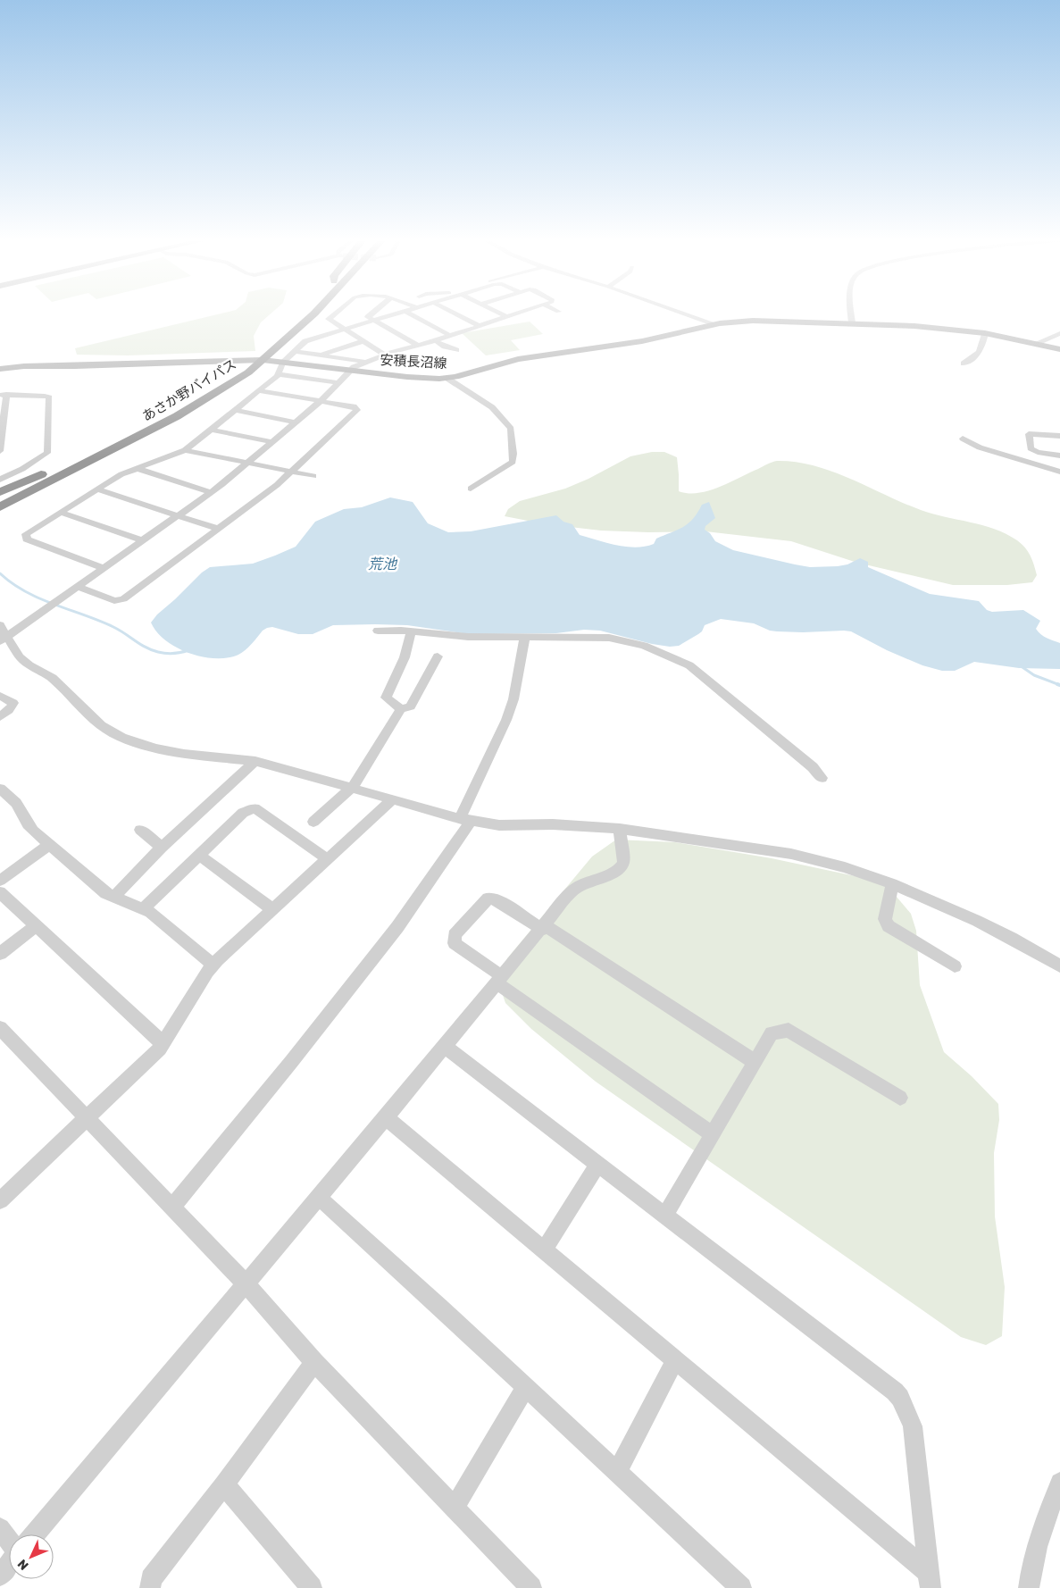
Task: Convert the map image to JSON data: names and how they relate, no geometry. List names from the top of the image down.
{
  "streets": {
    "highway": ["あさか野バイパス"],
    "main road": ["安積長沼線"]
  },
  "crossings": [
    ["安積長沼線", "あさか野バイパス"]
  ],
  "water": ["荒池"],
  "north": "bottom left"
}
